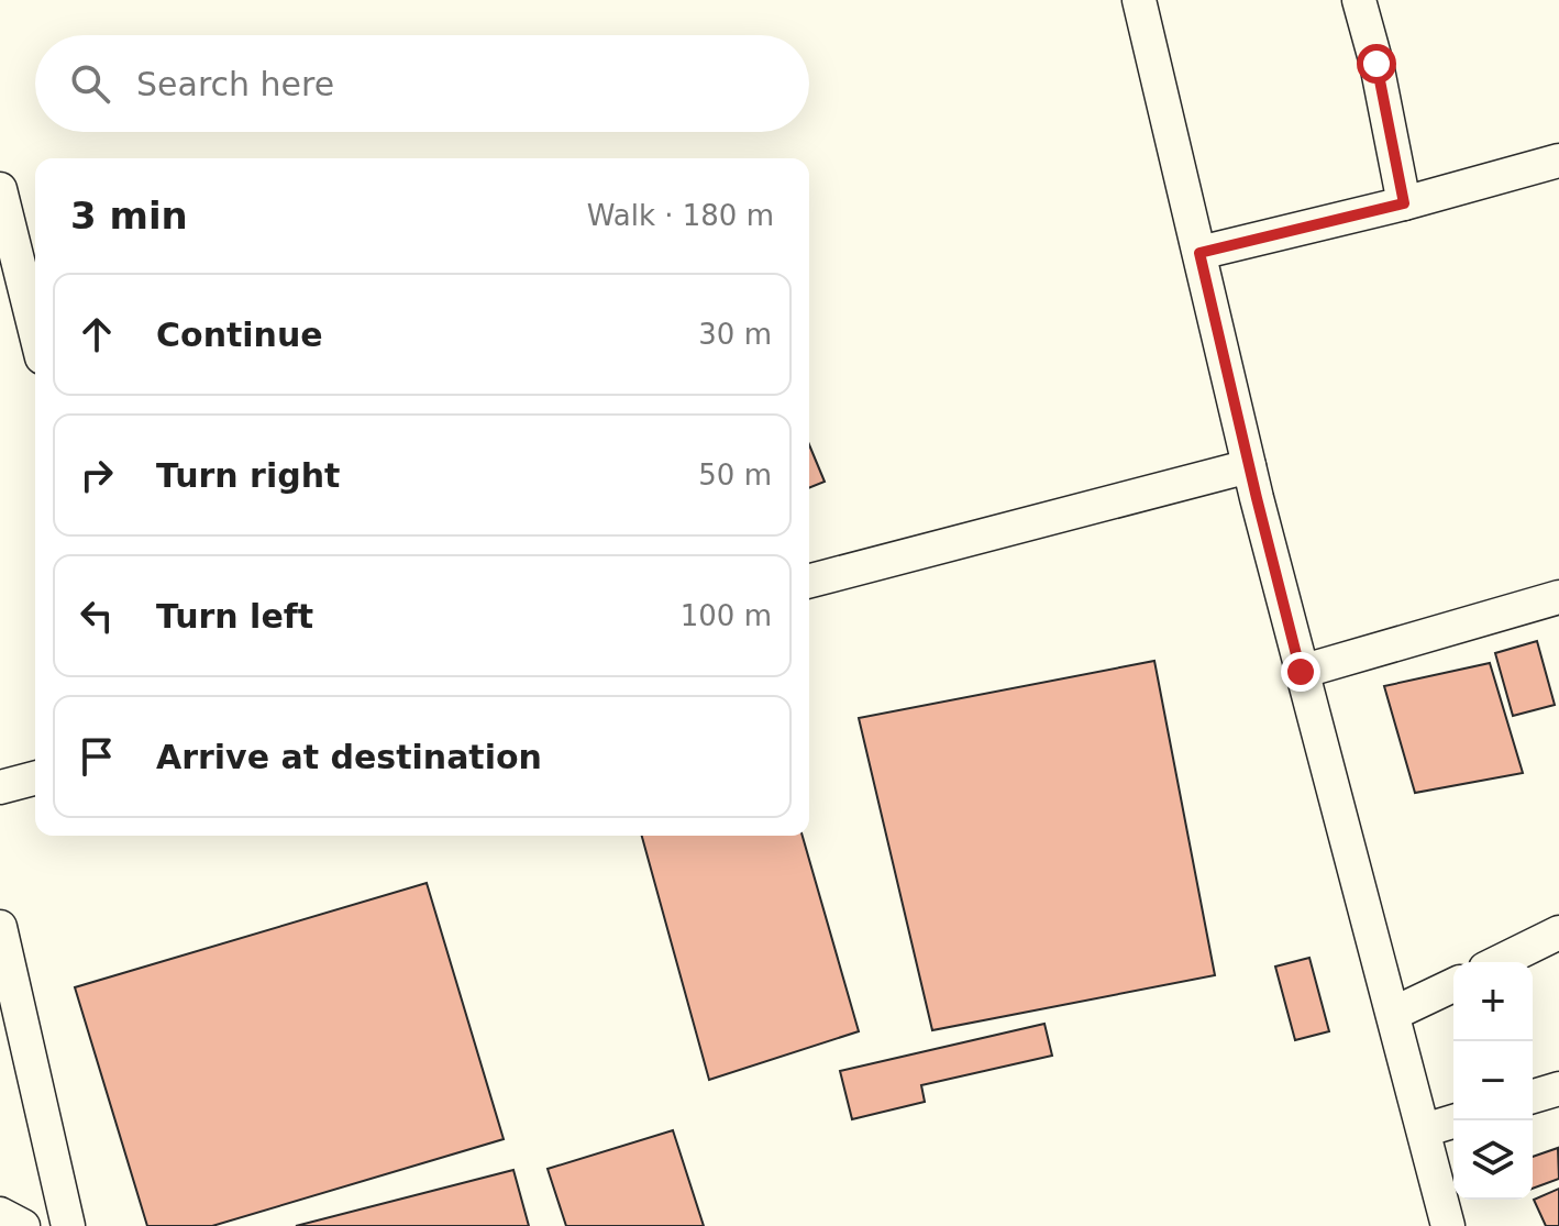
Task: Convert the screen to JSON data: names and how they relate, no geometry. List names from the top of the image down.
{
  "page": {
    "search": "Search here",
    "heading": ["3 min", "Walk · 180 m"],
    "list": [
      ["Continue", "30 m"],
      ["Turn right", "50 m"],
      ["Turn left", "100 m"],
      "Arrive at destination"
    ],
    "map_buttons": ["+", "−"]
  }
}
